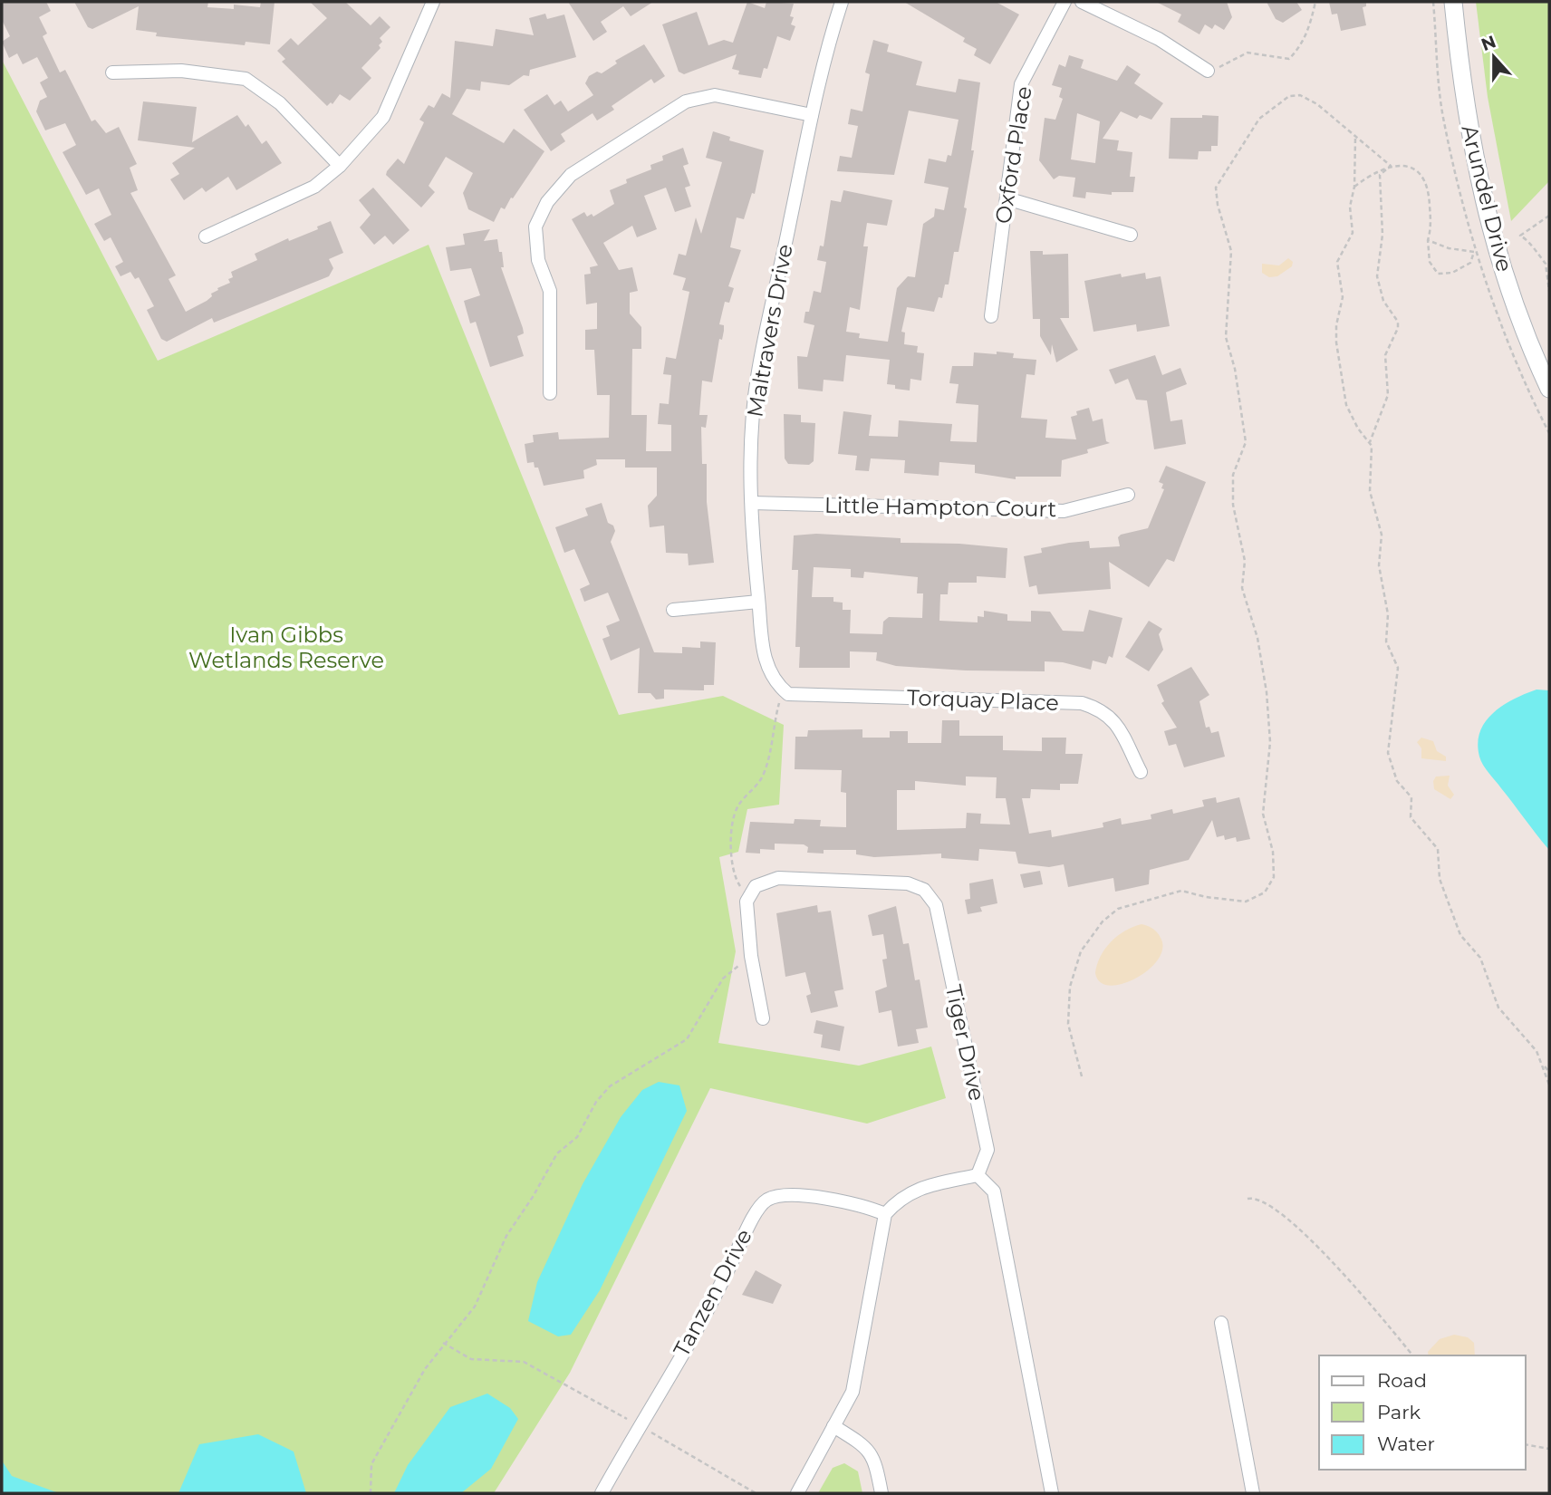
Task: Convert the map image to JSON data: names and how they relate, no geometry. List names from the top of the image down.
{
  "streets": {
    "main road": ["Arundel Drive"],
    "street": [
      "Oxford Place",
      "Maltravers Drive",
      "Little Hampton Court",
      "Torquay Place",
      "Tiger Drive",
      "Tanzen Drive"
    ]
  },
  "crossings": [
    ["Maltravers Drive", "Little Hampton Court"],
    ["Maltravers Drive", "Torquay Place"]
  ],
  "parks": ["Ivan Gibbs Wetlands Reserve"],
  "legend": ["Road", "Park", "Water"],
  "north": "top"
}
